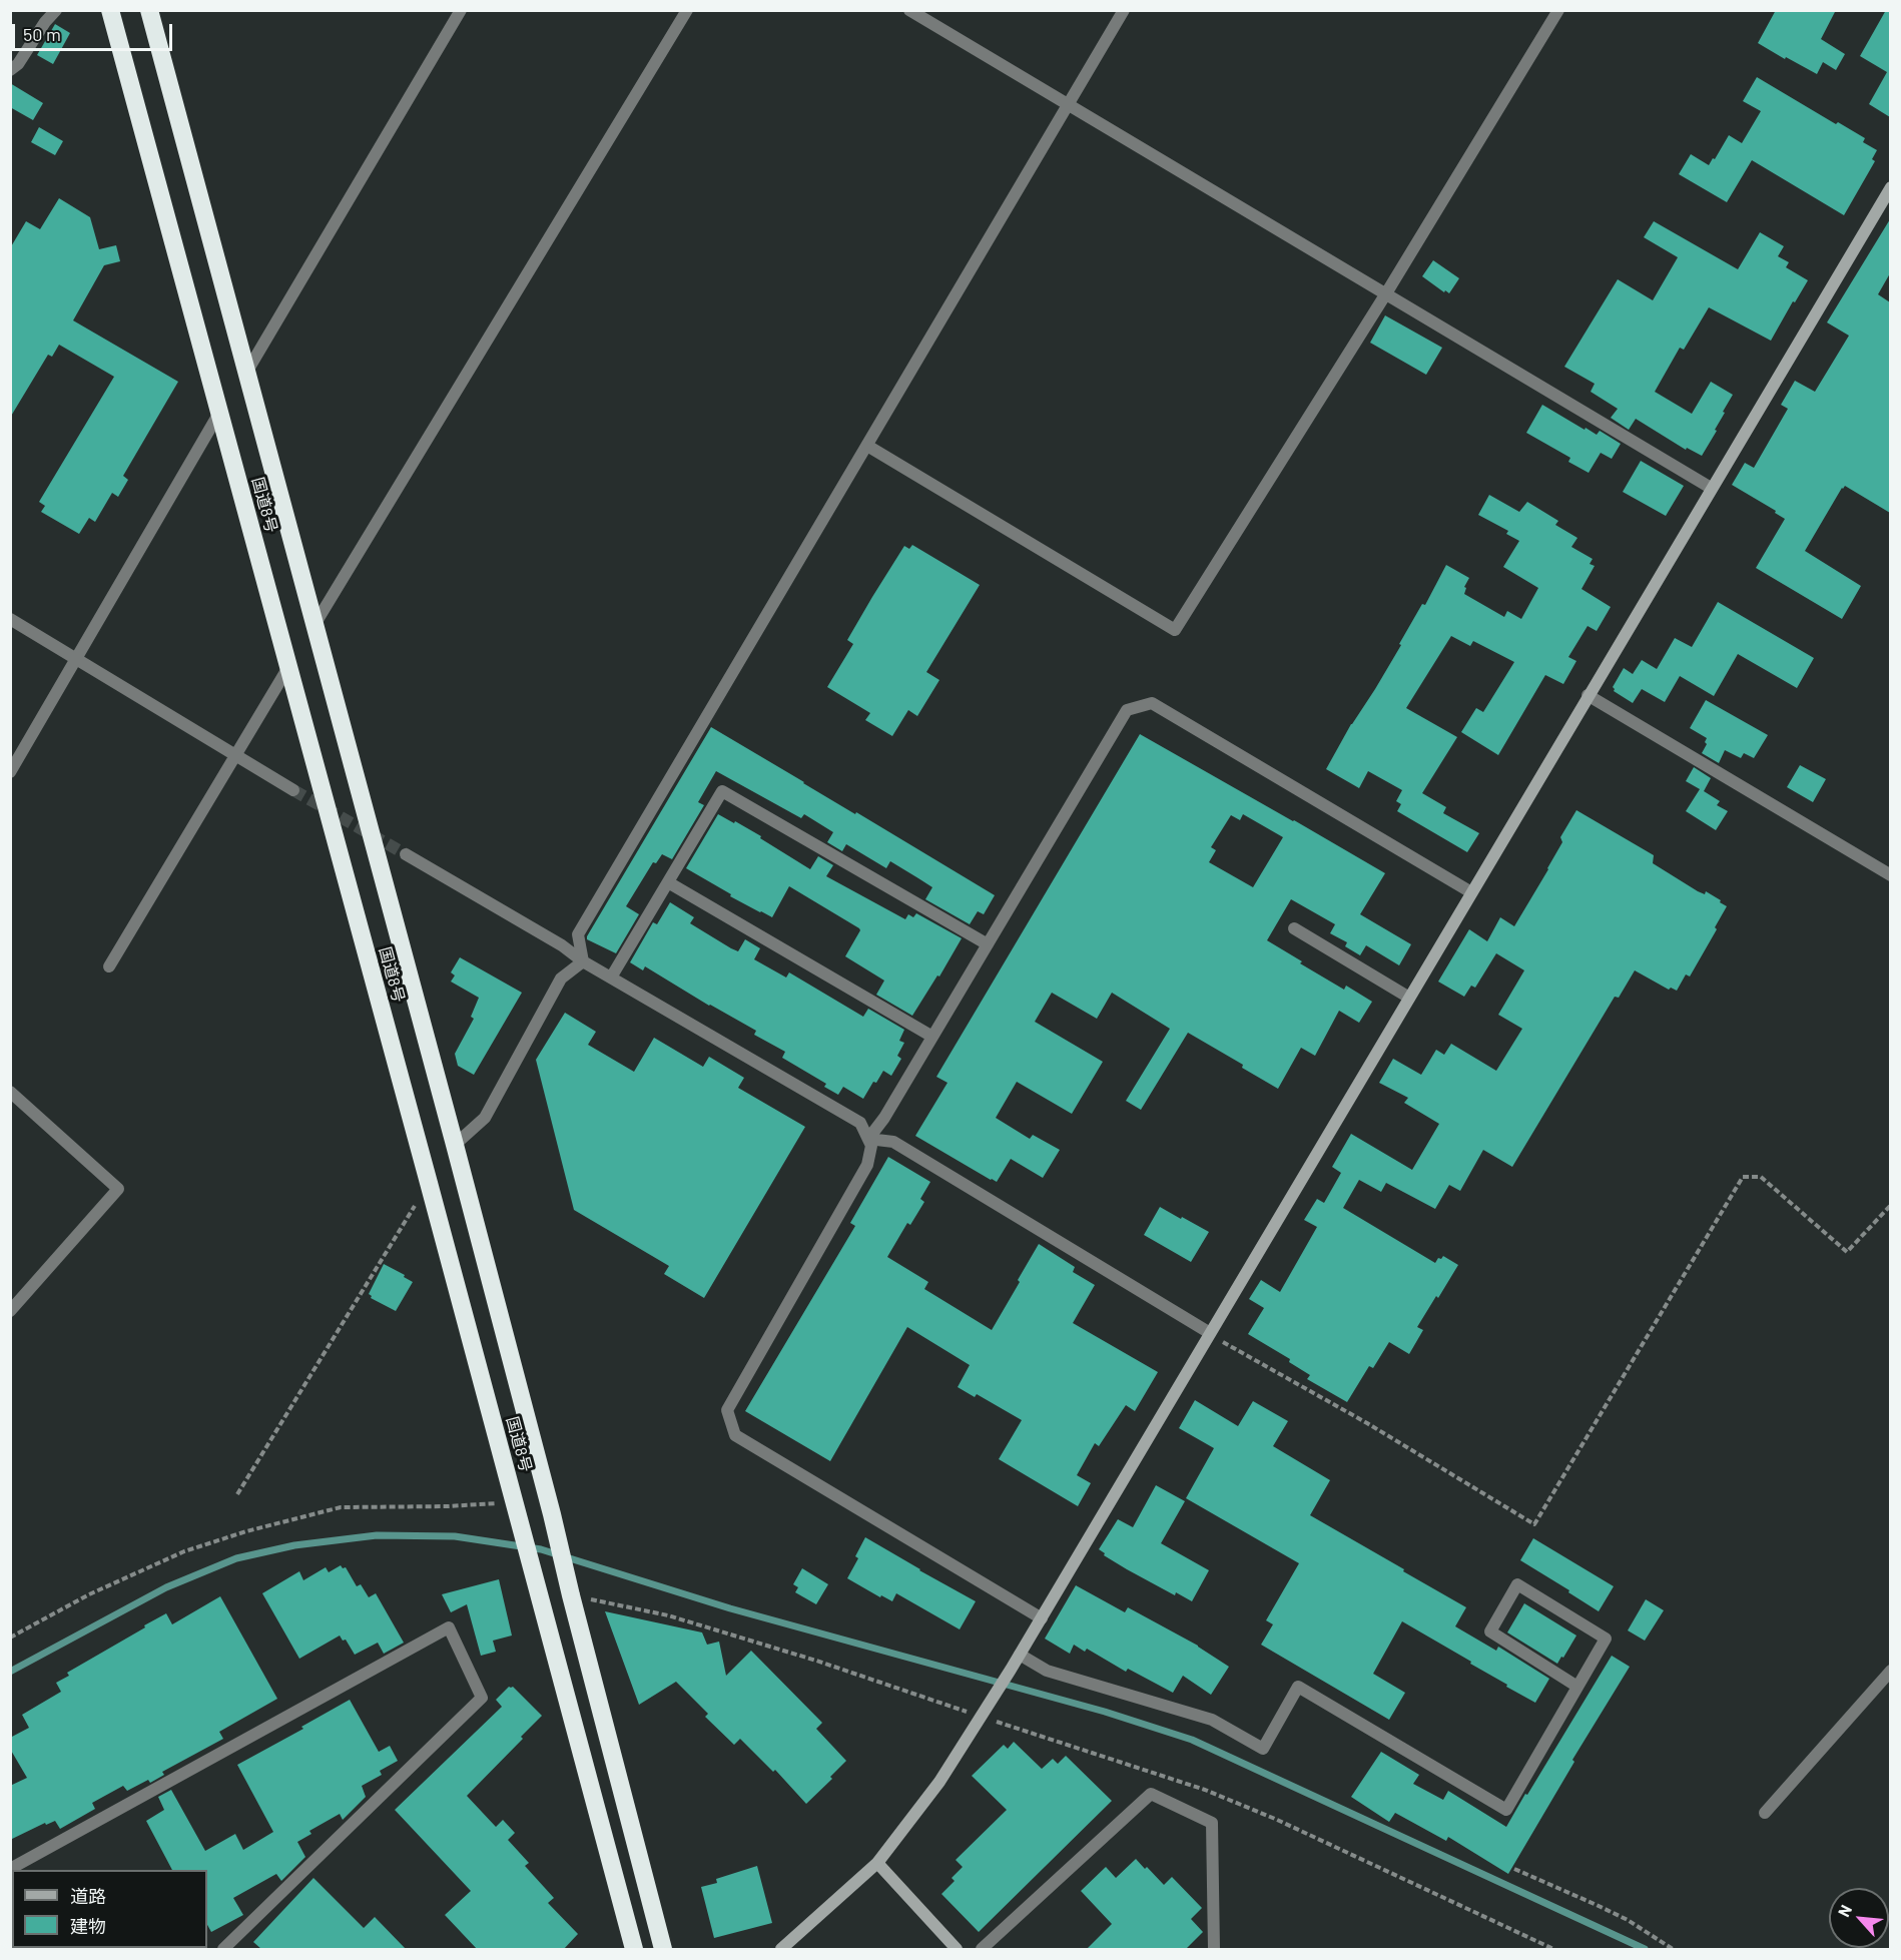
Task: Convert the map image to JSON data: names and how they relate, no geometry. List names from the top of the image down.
{
  "streets": {
    "highway": ["国道8号"]
  },
  "legend": ["道路", "建物"],
  "scale_bar": "50 m",
  "north": "top left"
}
